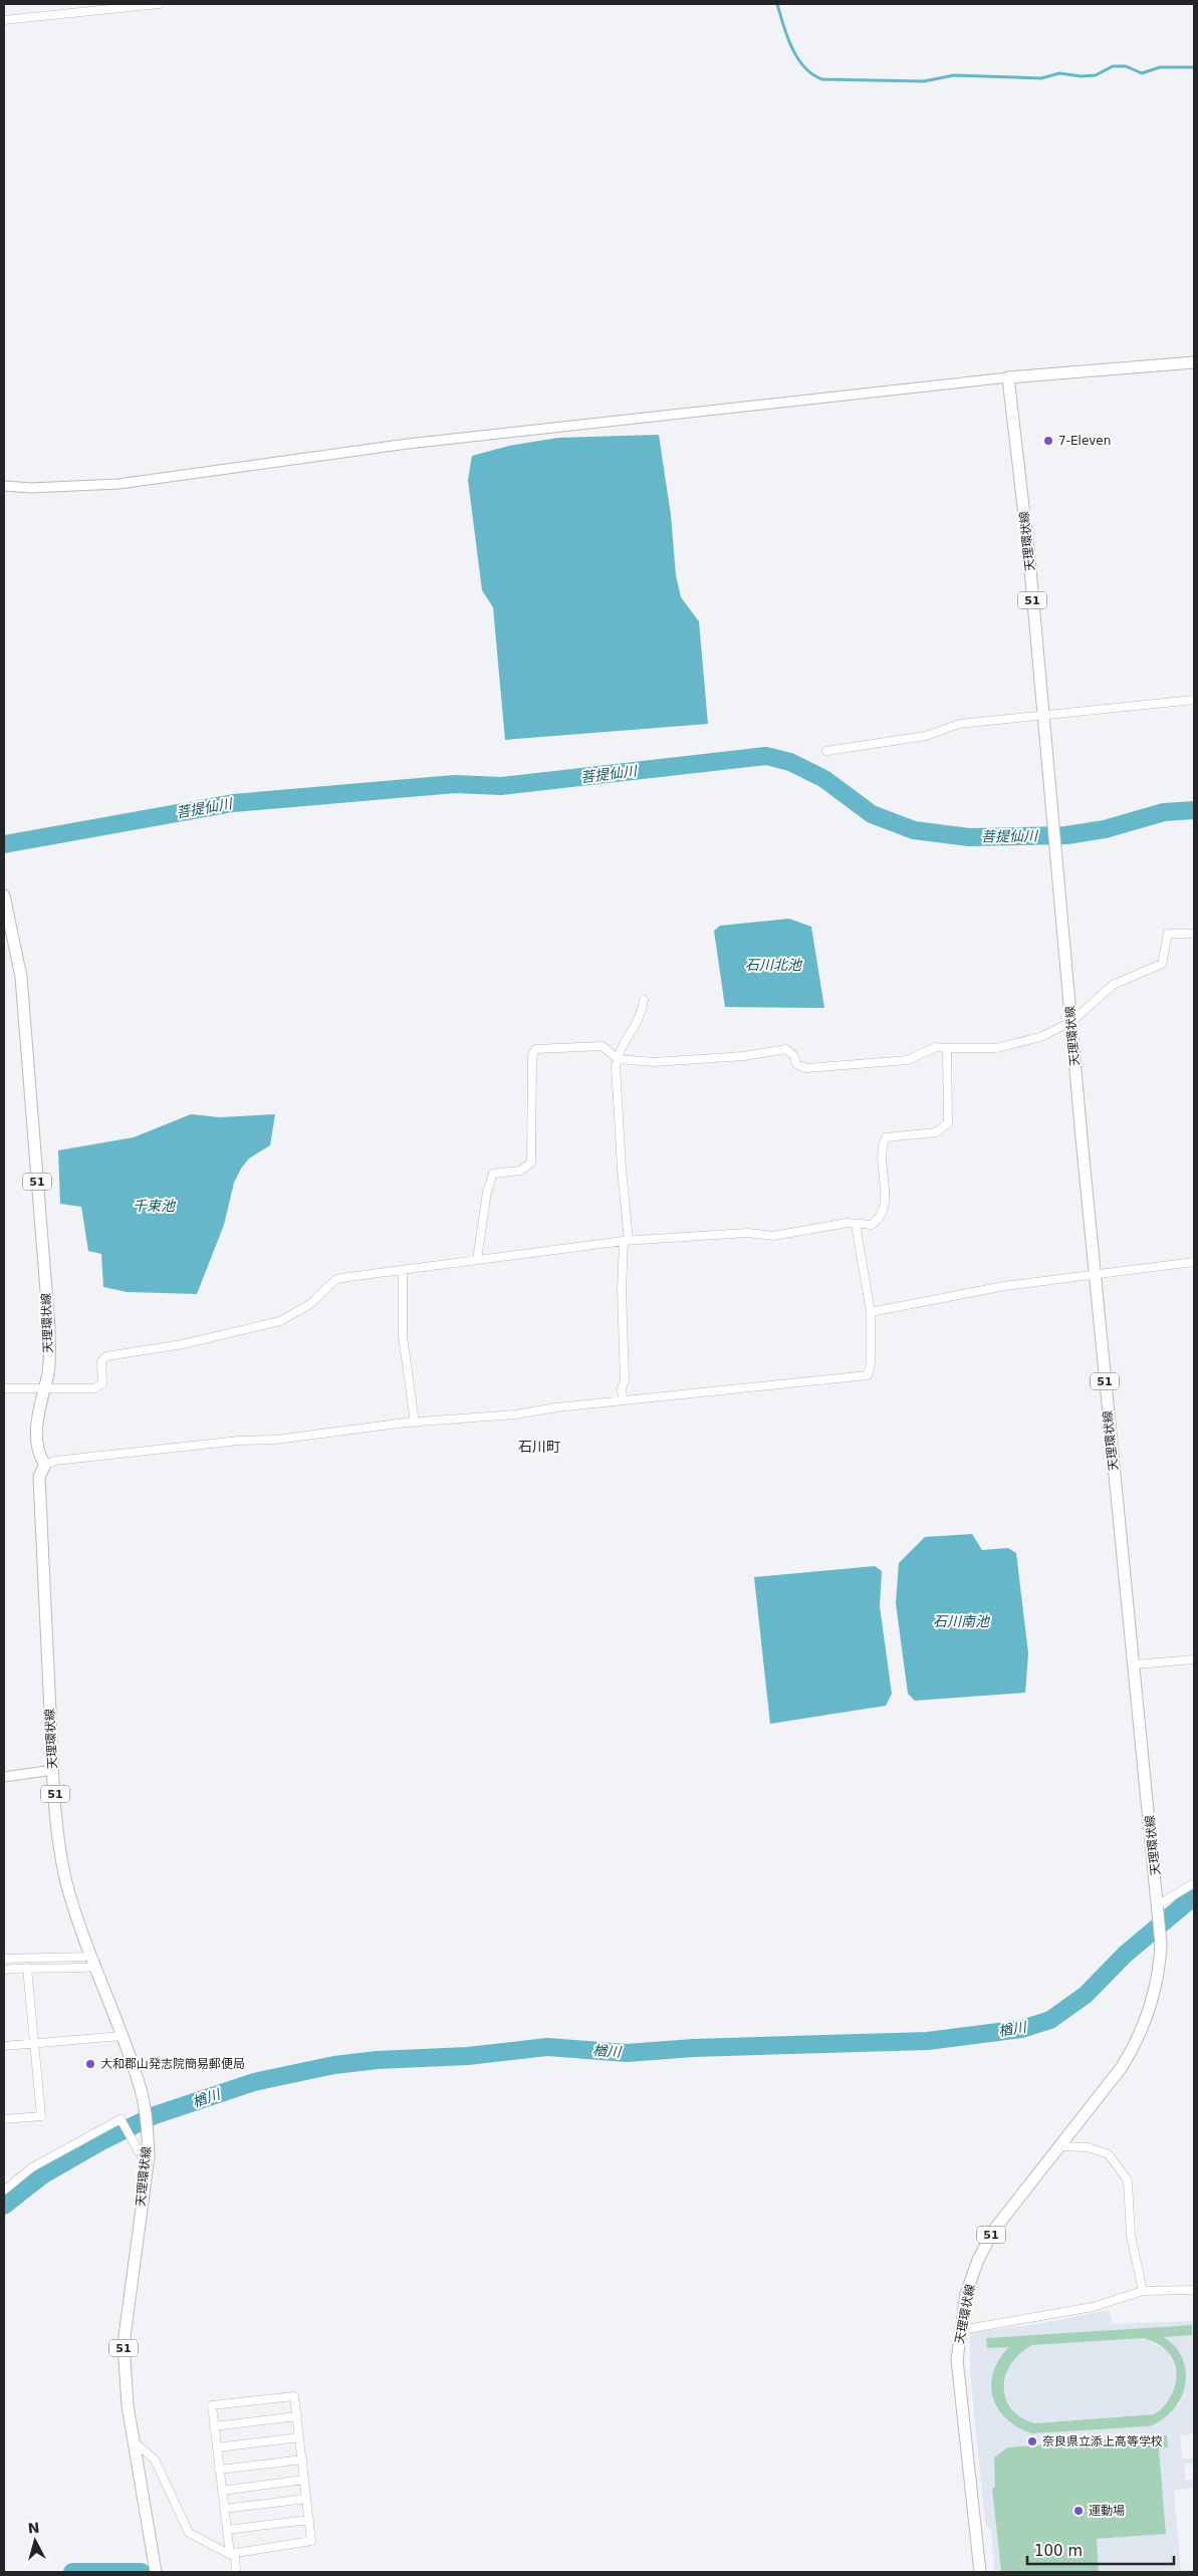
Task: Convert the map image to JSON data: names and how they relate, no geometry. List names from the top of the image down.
{
  "streets": {
    "main road": ["天理環状線", "51"]
  },
  "districts": ["石川町"],
  "water": [
    "菩提仙川",
    "石川北池",
    "千束池",
    "石川南池",
    "楢川"
  ],
  "places": [
    "7-Eleven",
    "大和郡山発志院簡易郵便局",
    "奈良県立添上高等学校",
    "運動場"
  ],
  "scale_bar": "100 m",
  "north": "top"
}
